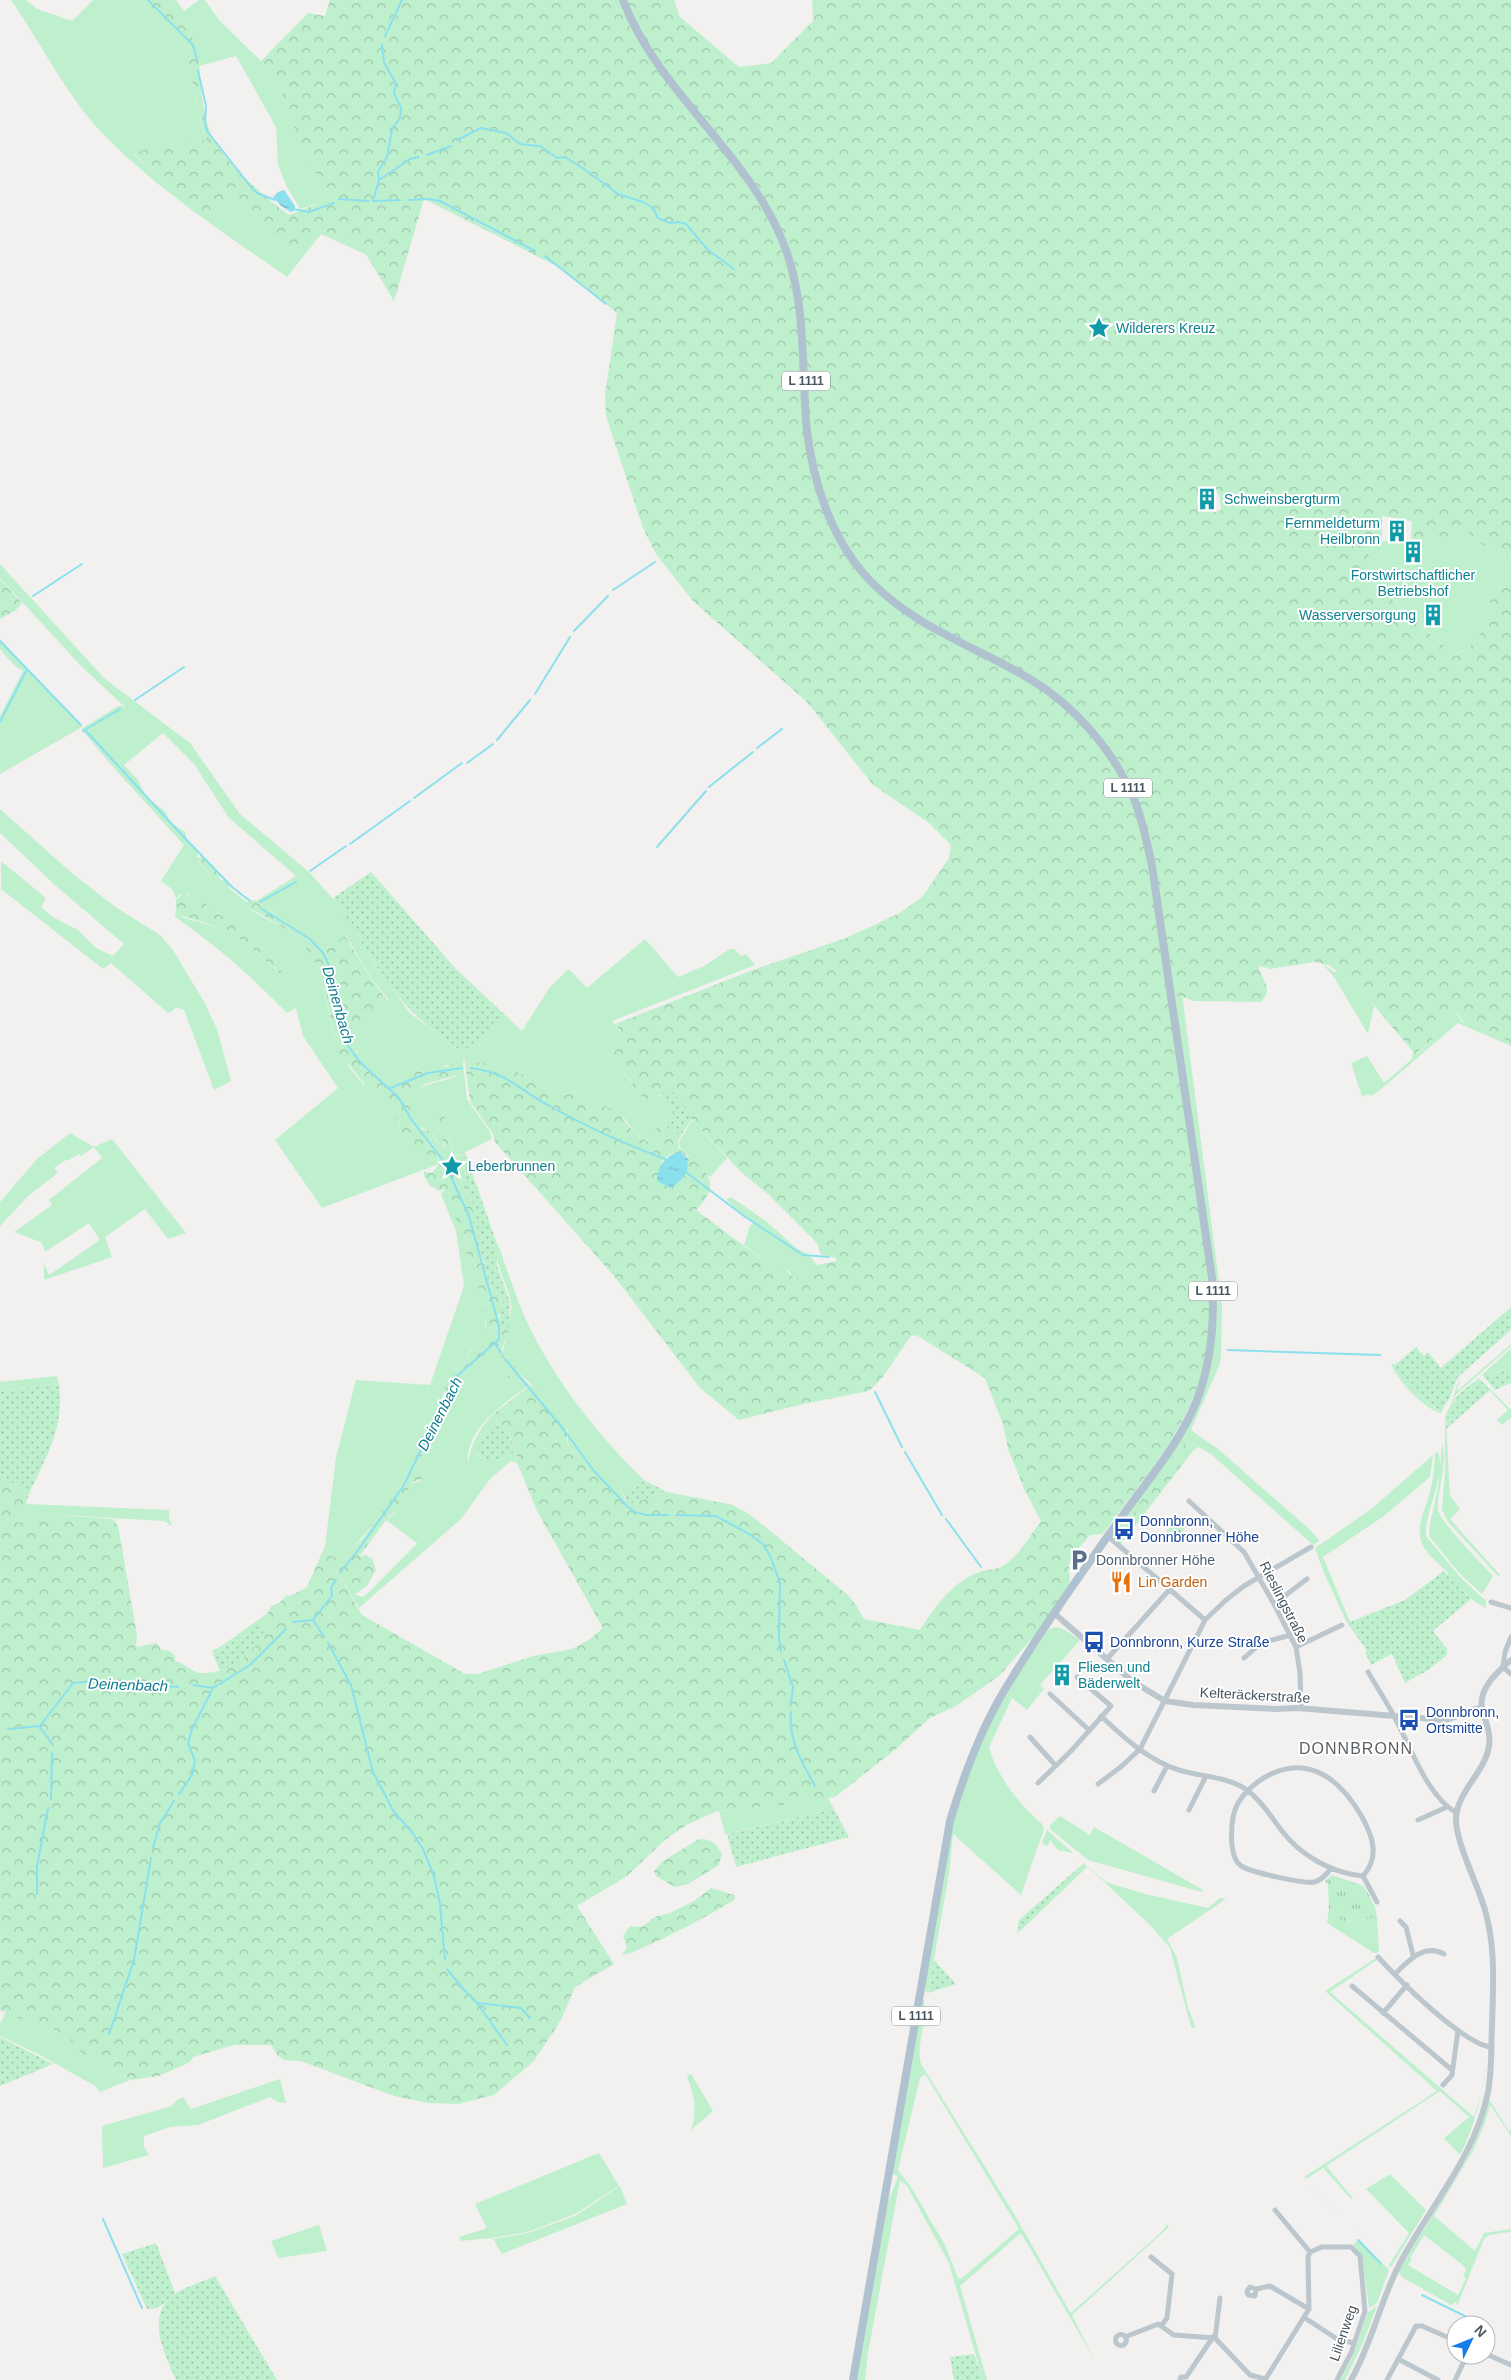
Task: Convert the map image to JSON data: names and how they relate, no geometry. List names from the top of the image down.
{
  "streets": {
    "main road": ["L 1111"],
    "street": ["Rieslingstraße", "Kelteräckerstraße", "Lilienweg"]
  },
  "crossings": [
    ["L 1111", "Kelteräckerstraße"],
    ["Rieslingstraße", "Kelteräckerstraße"]
  ],
  "districts": ["DONNBRONN"],
  "water": ["Deinenbach"],
  "places": {
    "place": ["Wilderers Kreuz", "Leberbrunnen"],
    "building": [
      "Schweinsbergturm",
      "Fernmeldeturm Heilbronn",
      "Forstwirtschaftlicher Betriebshof",
      "Wasserversorgung",
      "Fliesen und Bäderwelt"
    ],
    "bus stop": ["Donnbronn, Donnbronner Höhe", "Donnbronn, Kurze Straße", "Donnbronn, Ortsmitte"],
    "parking": ["Donnbronner Höhe"],
    "restaurant": ["Lin Garden"]
  },
  "north": "top right"
}
